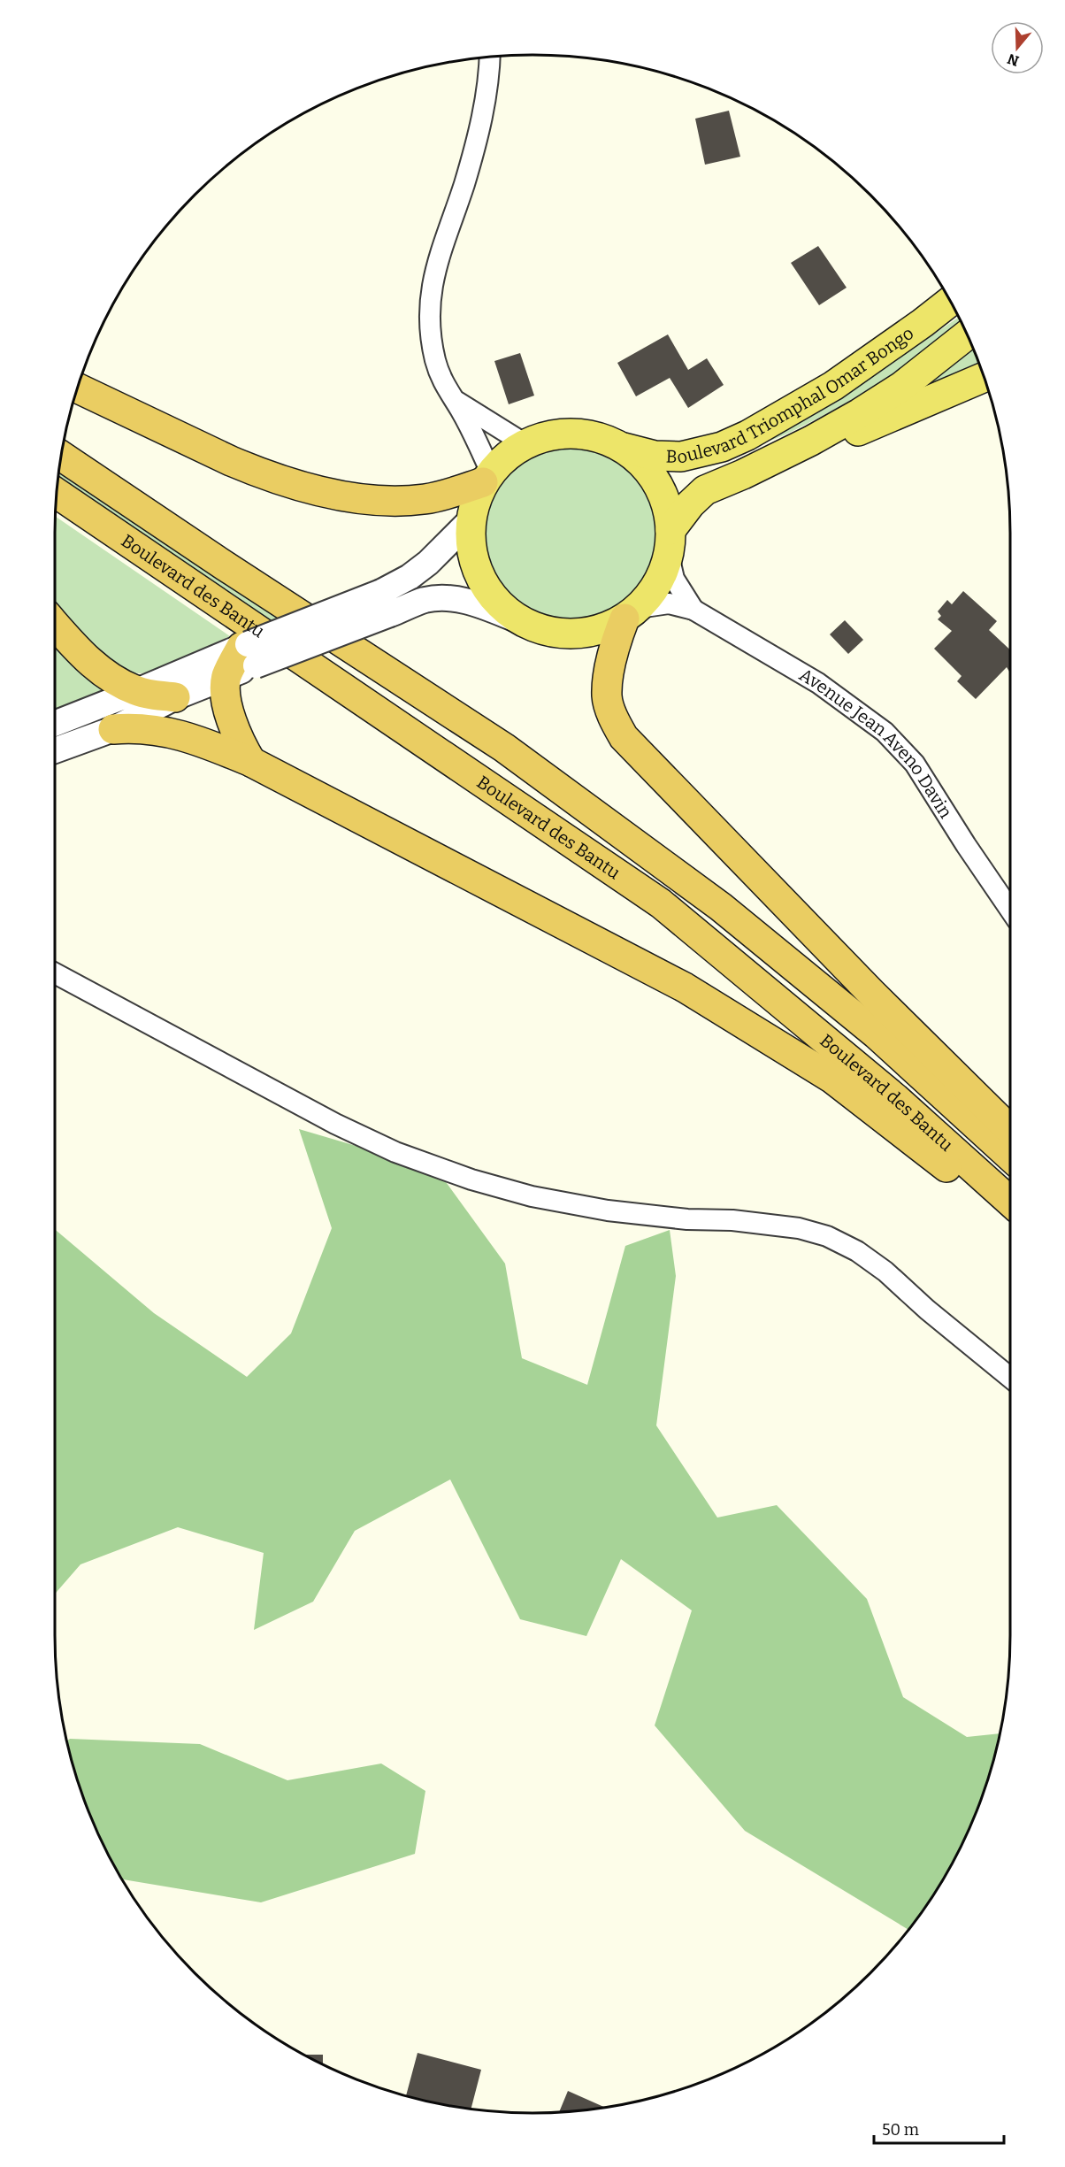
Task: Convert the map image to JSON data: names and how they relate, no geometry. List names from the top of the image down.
{
  "streets": {
    "highway": ["Boulevard des Bantu"],
    "main road": ["Boulevard Triomphal Omar Bongo"],
    "street": ["Avenue Jean Aveno Davin"]
  },
  "scale_bar": "50 m",
  "north": "bottom"
}
